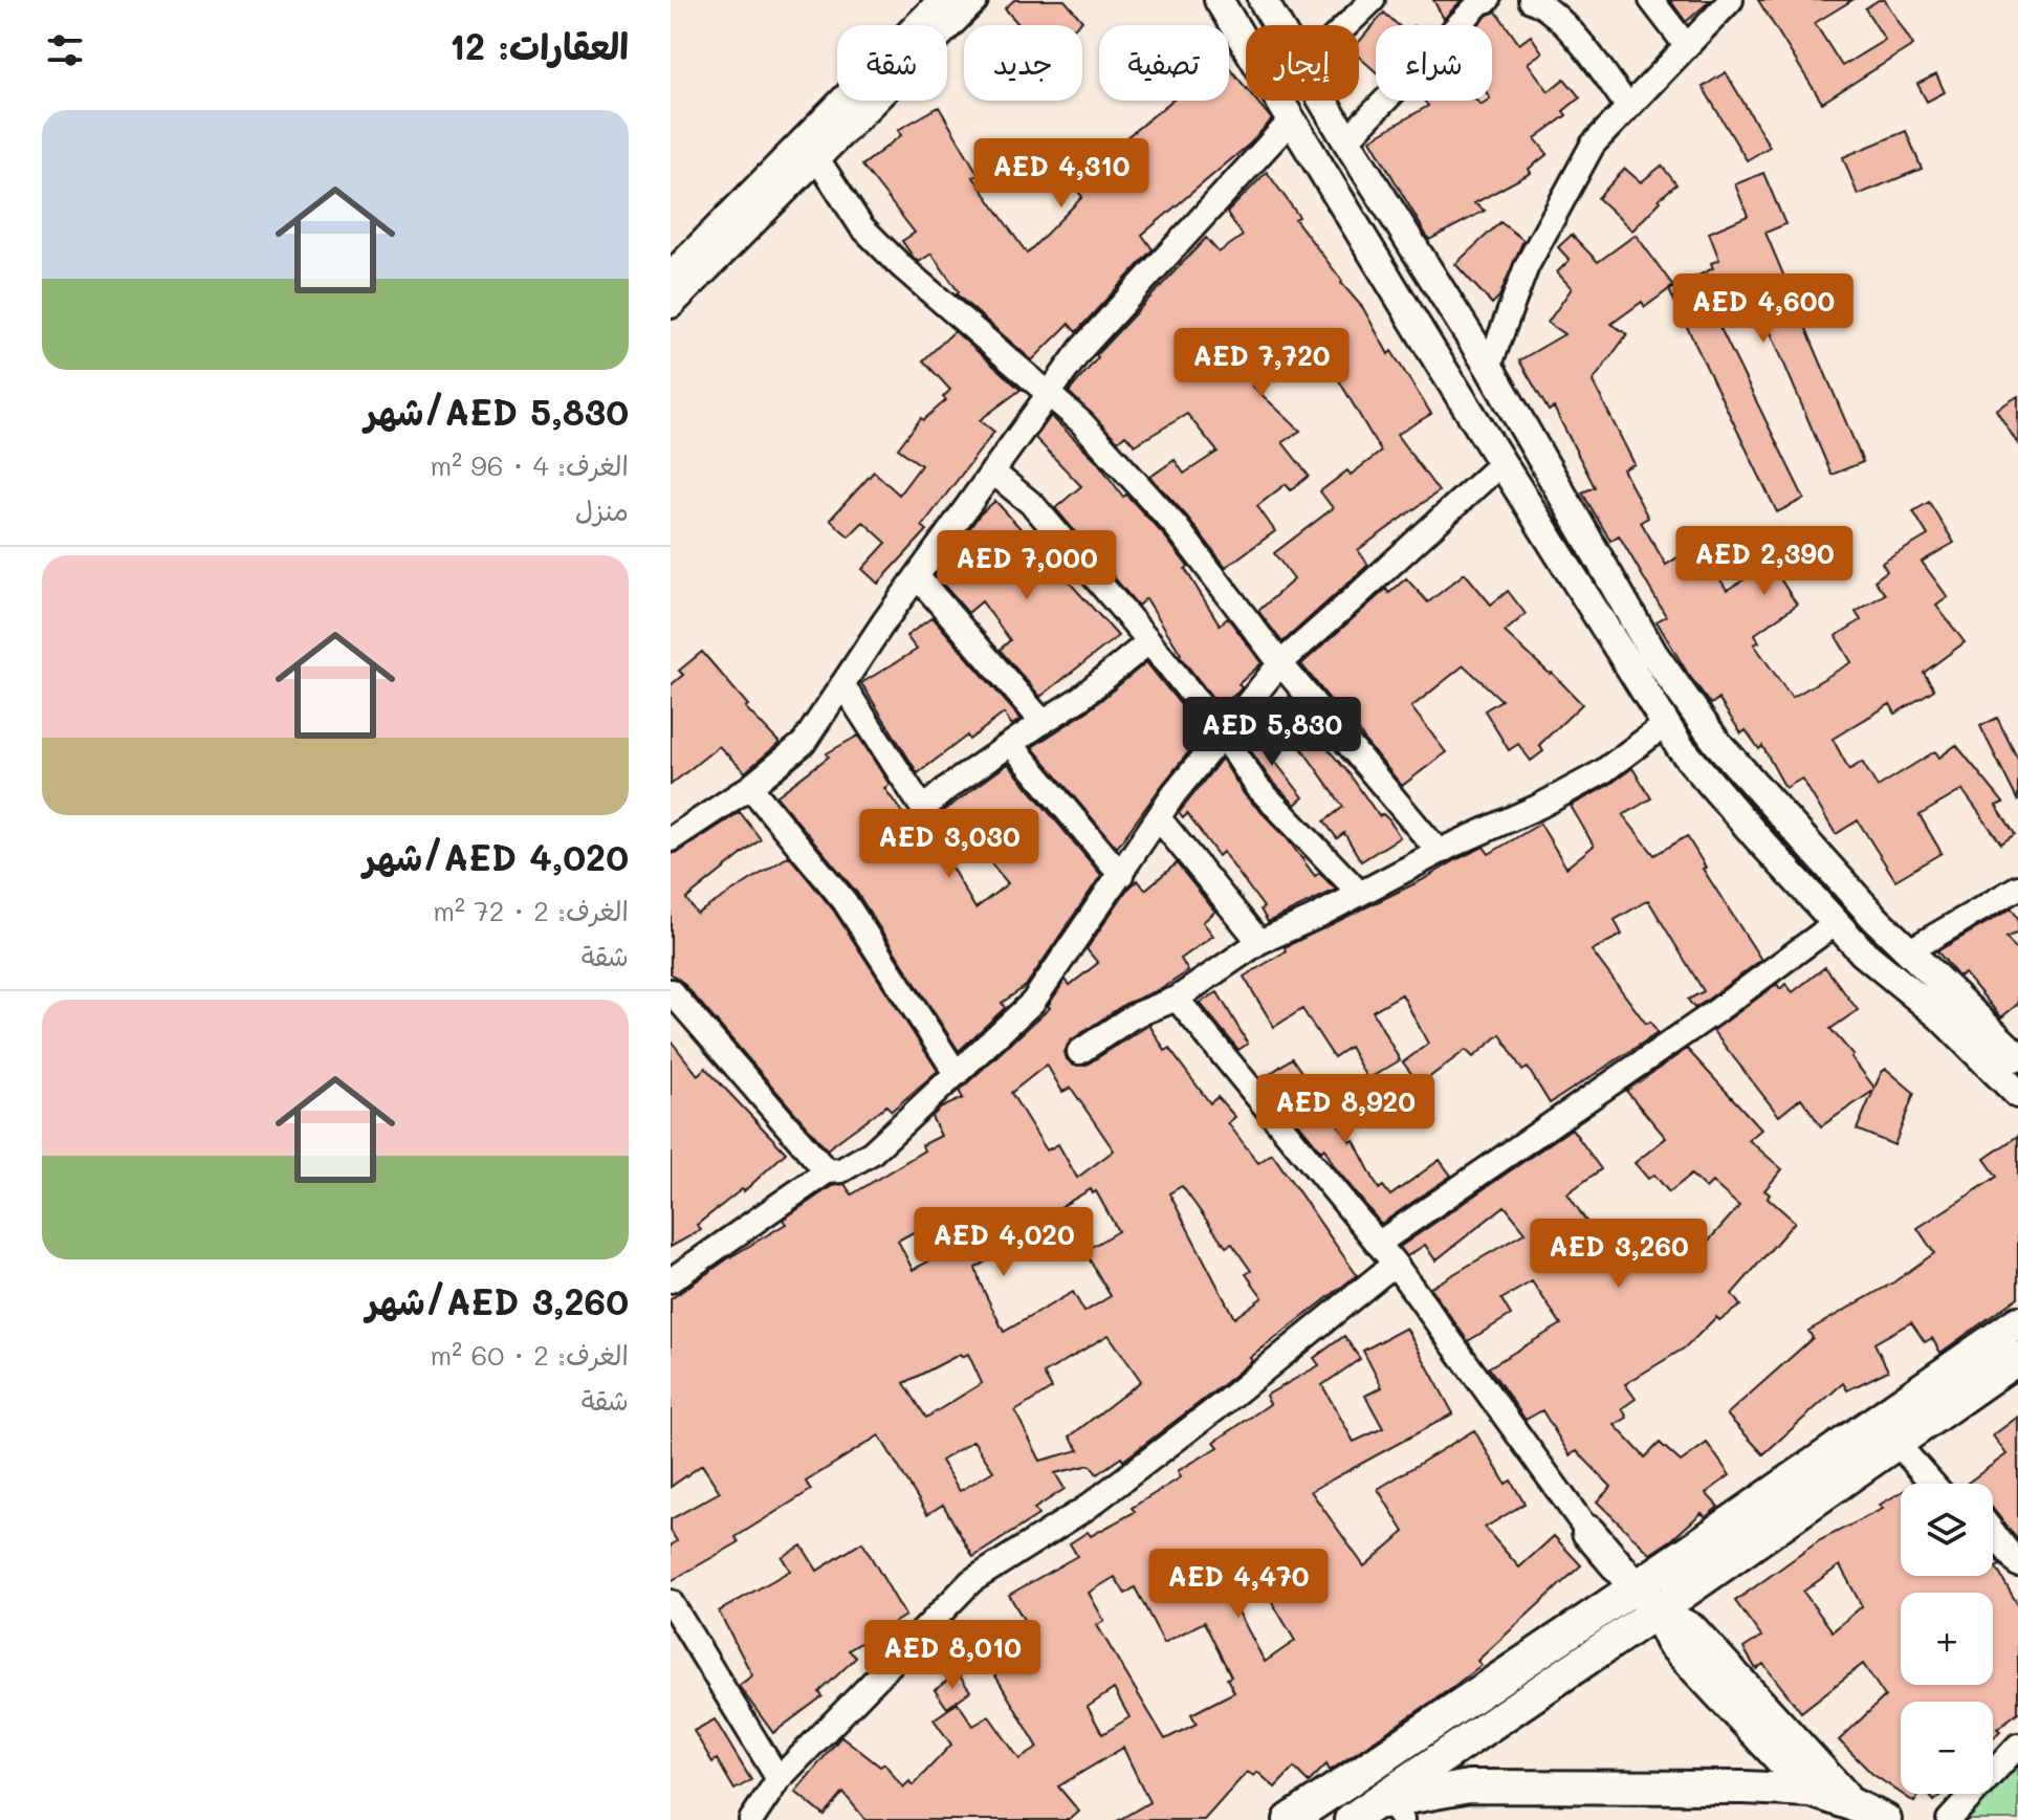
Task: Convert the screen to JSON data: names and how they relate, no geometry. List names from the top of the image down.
{
  "page": {
    "heading": "العقارات: 12",
    "chip": [
      "شراء",
      "إيجار",
      "تصفية",
      "جديد",
      "شقة"
    ],
    "list": [
      {
        "name": "AED 5,830/شهر",
        "note": "الغرف: 4 · 96 m² · منزل"
      },
      {
        "name": "AED 4,020/شهر",
        "note": "الغرف: 2 · 72 m² · شقة"
      },
      {
        "name": "AED 3,260/شهر",
        "note": "الغرف: 2 · 60 m² · شقة"
      }
    ],
    "price": [
      "AED 4,310",
      "AED 4,600",
      "AED 7,720",
      "AED 2,390",
      "AED 7,000",
      "AED 5,830",
      "AED 3,030",
      "AED 8,920",
      "AED 4,020",
      "AED 3,260",
      "AED 4,470",
      "AED 8,010"
    ],
    "map_buttons": ["+", "−"]
  }
}
